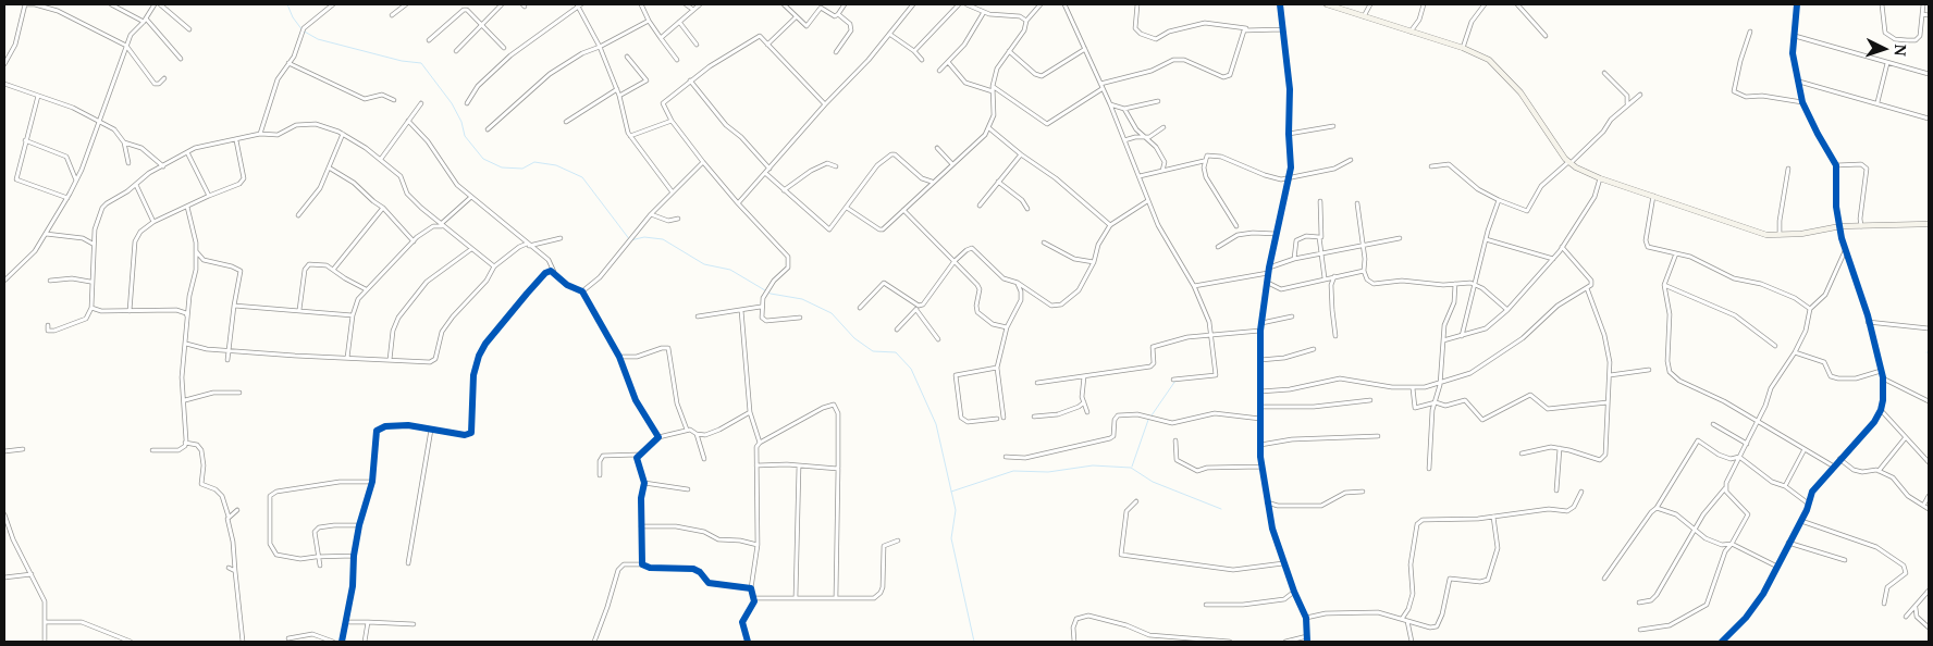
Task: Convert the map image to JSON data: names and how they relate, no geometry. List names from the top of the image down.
{
  "north": "right"
}
